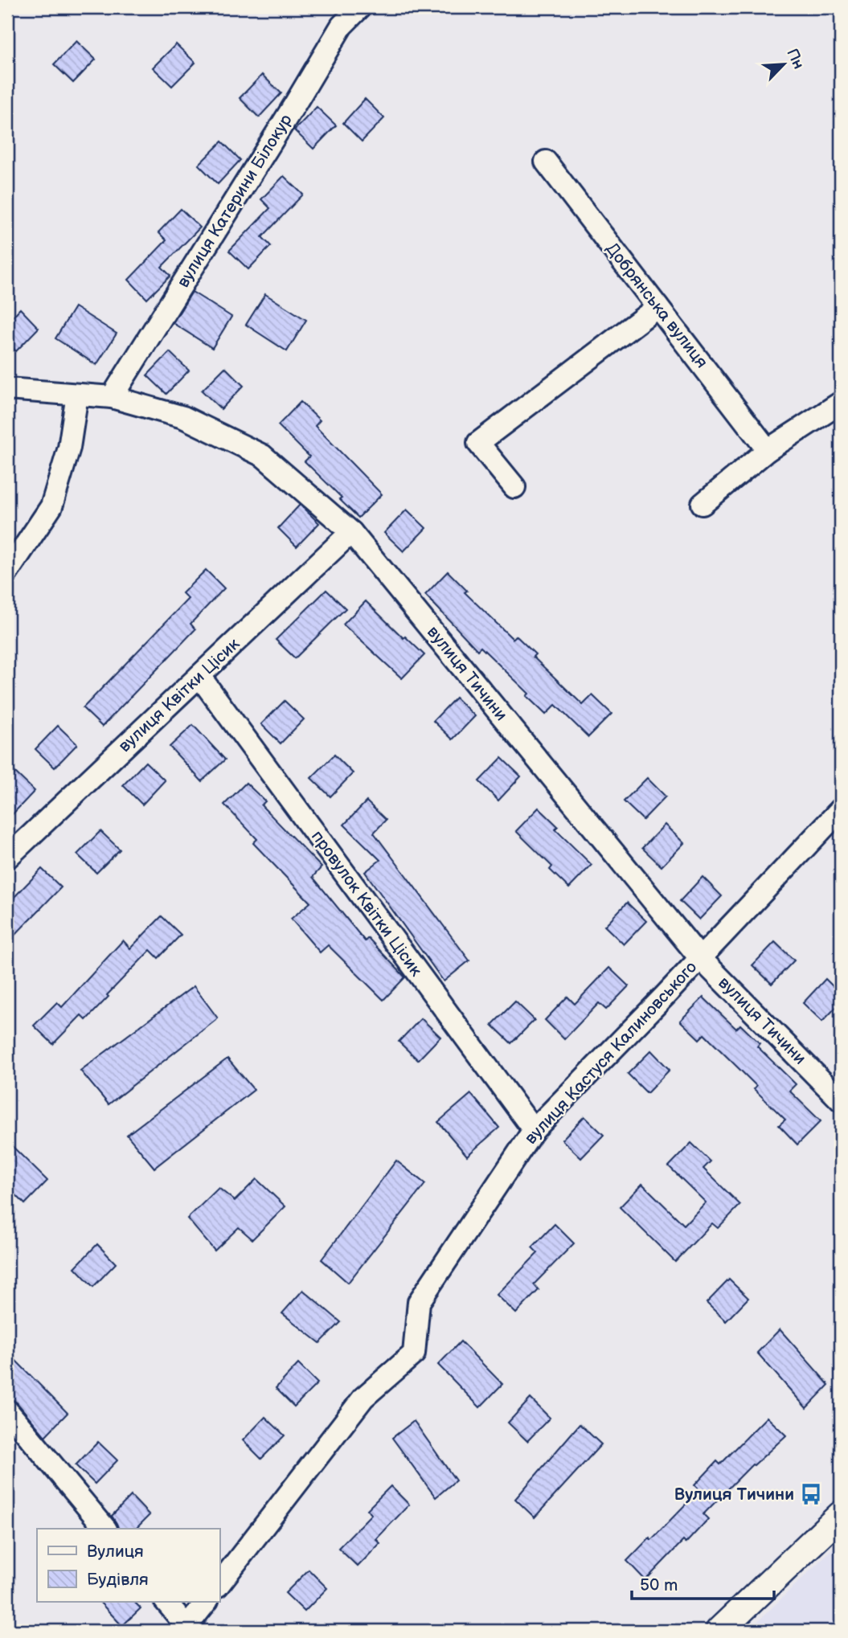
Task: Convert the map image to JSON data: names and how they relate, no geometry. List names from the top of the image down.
{
  "streets": {
    "street": [
      "вулиця Катерини Білокур",
      "Добрянська вулиця",
      "вулиця Тичини",
      "вулиця Квітки Цісик",
      "провулок Квітки Цісик",
      "вулиця Кастуся Калиновського"
    ]
  },
  "crossings": [
    ["вулиця Катерини Білокур", "вулиця Тичини"],
    ["вулиця Тичини", "вулиця Квітки Цісик"],
    ["вулиця Тичини", "вулиця Кастуся Калиновського"],
    ["вулиця Квітки Цісик", "провулок Квітки Цісик"],
    ["провулок Квітки Цісик", "вулиця Кастуся Калиновського"]
  ],
  "places": {
    "bus stop": ["Вулиця Тичини"]
  },
  "legend": ["Вулиця", "Будівля"],
  "scale_bar": "50 m",
  "north": "top right"
}
